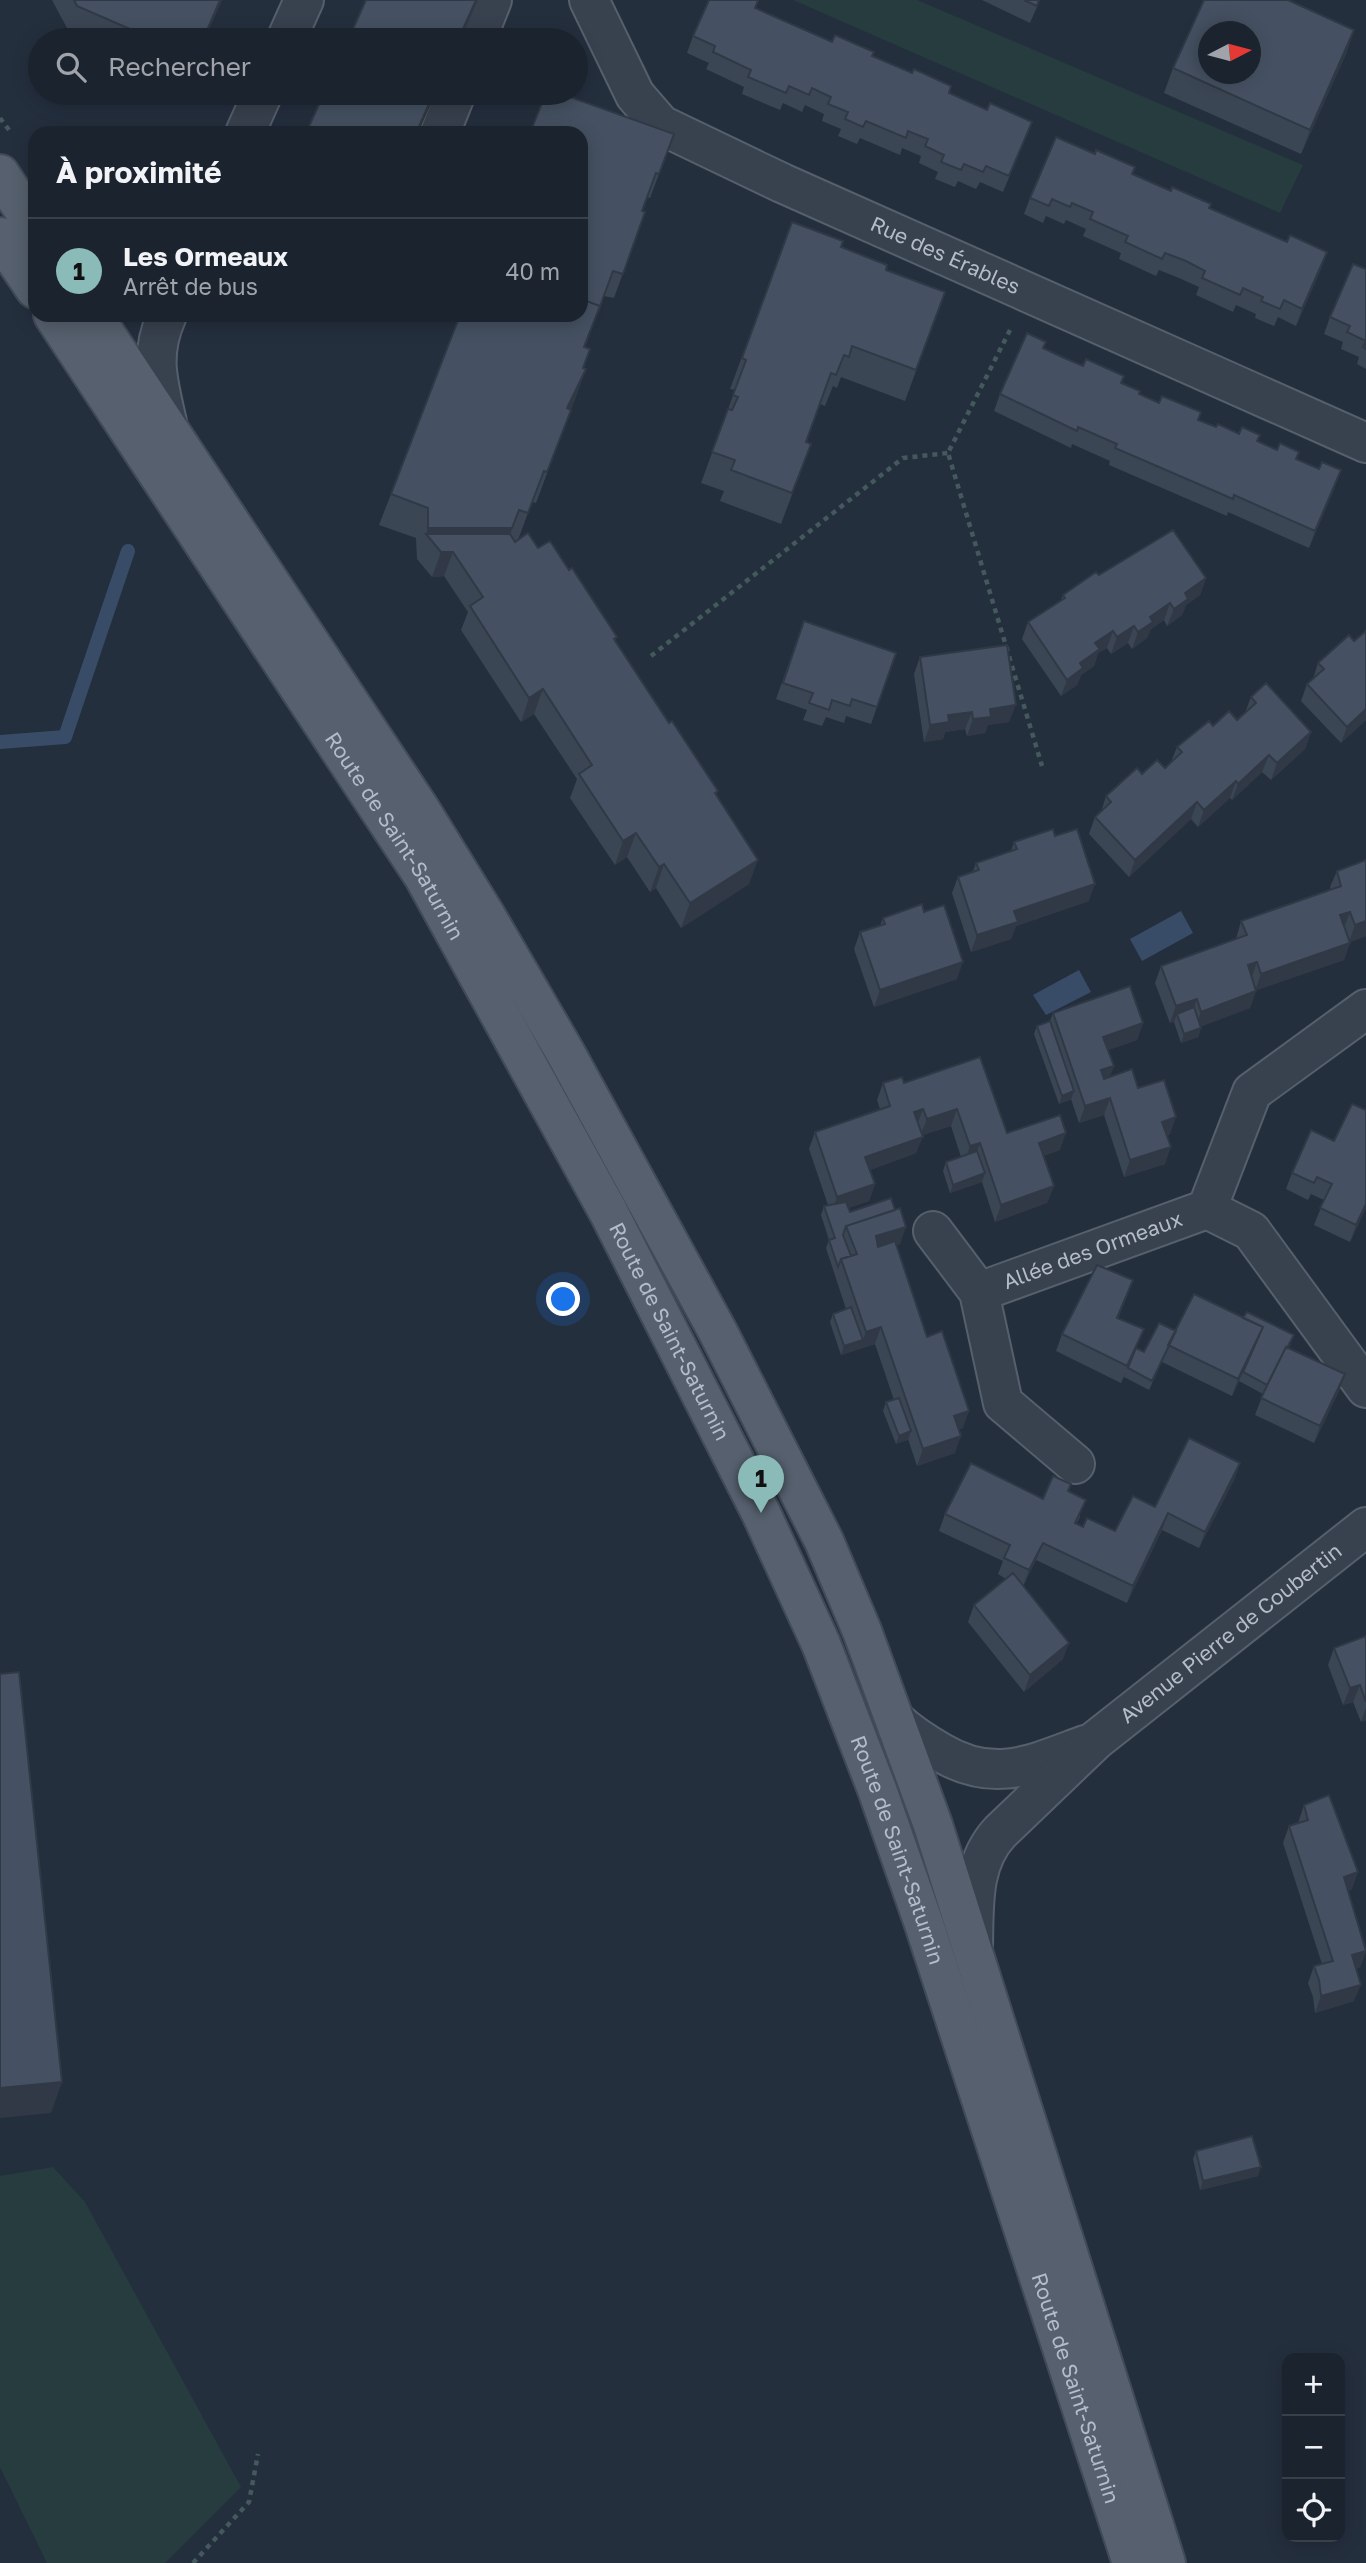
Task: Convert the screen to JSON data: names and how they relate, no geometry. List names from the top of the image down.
{
  "streets": {
    "main road": ["Route de Saint-Saturnin"],
    "street": ["Rue des Érables", "Allée des Ormeaux", "Avenue Pierre de Coubertin"]
  },
  "crossings": [
    ["Route de Saint-Saturnin", "Avenue Pierre de Coubertin"]
  ],
  "north": "right",
  "page": {
    "search": "Rechercher",
    "heading": "À proximité",
    "list": [
      {
        "mark": "1",
        "name": "Les Ormeaux",
        "note": "Arrêt de bus",
        "value": "40 m"
      }
    ],
    "pins": "1",
    "map_buttons": ["+", "−"]
  }
}
